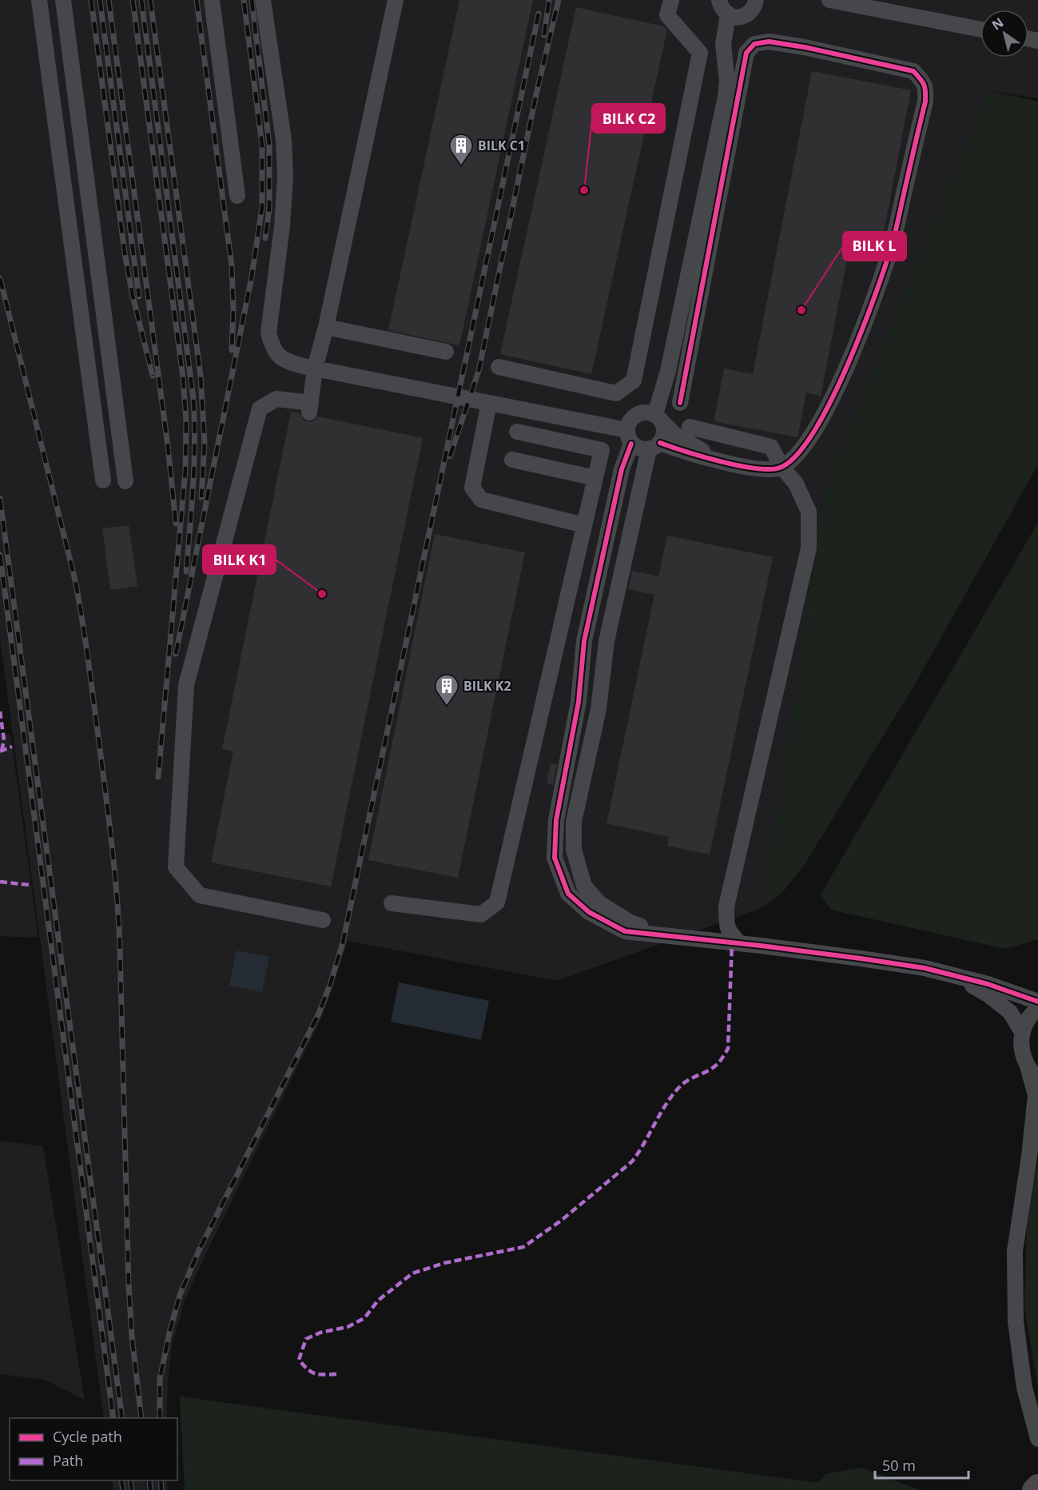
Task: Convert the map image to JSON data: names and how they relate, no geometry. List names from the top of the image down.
{
  "places": {
    "building": ["BILK C1", "BILK K2"],
    "other": ["BILK C2", "BILK L", "BILK K1"]
  },
  "legend": ["Cycle path", "Path"],
  "scale_bar": "50 m",
  "north": "top left"
}
